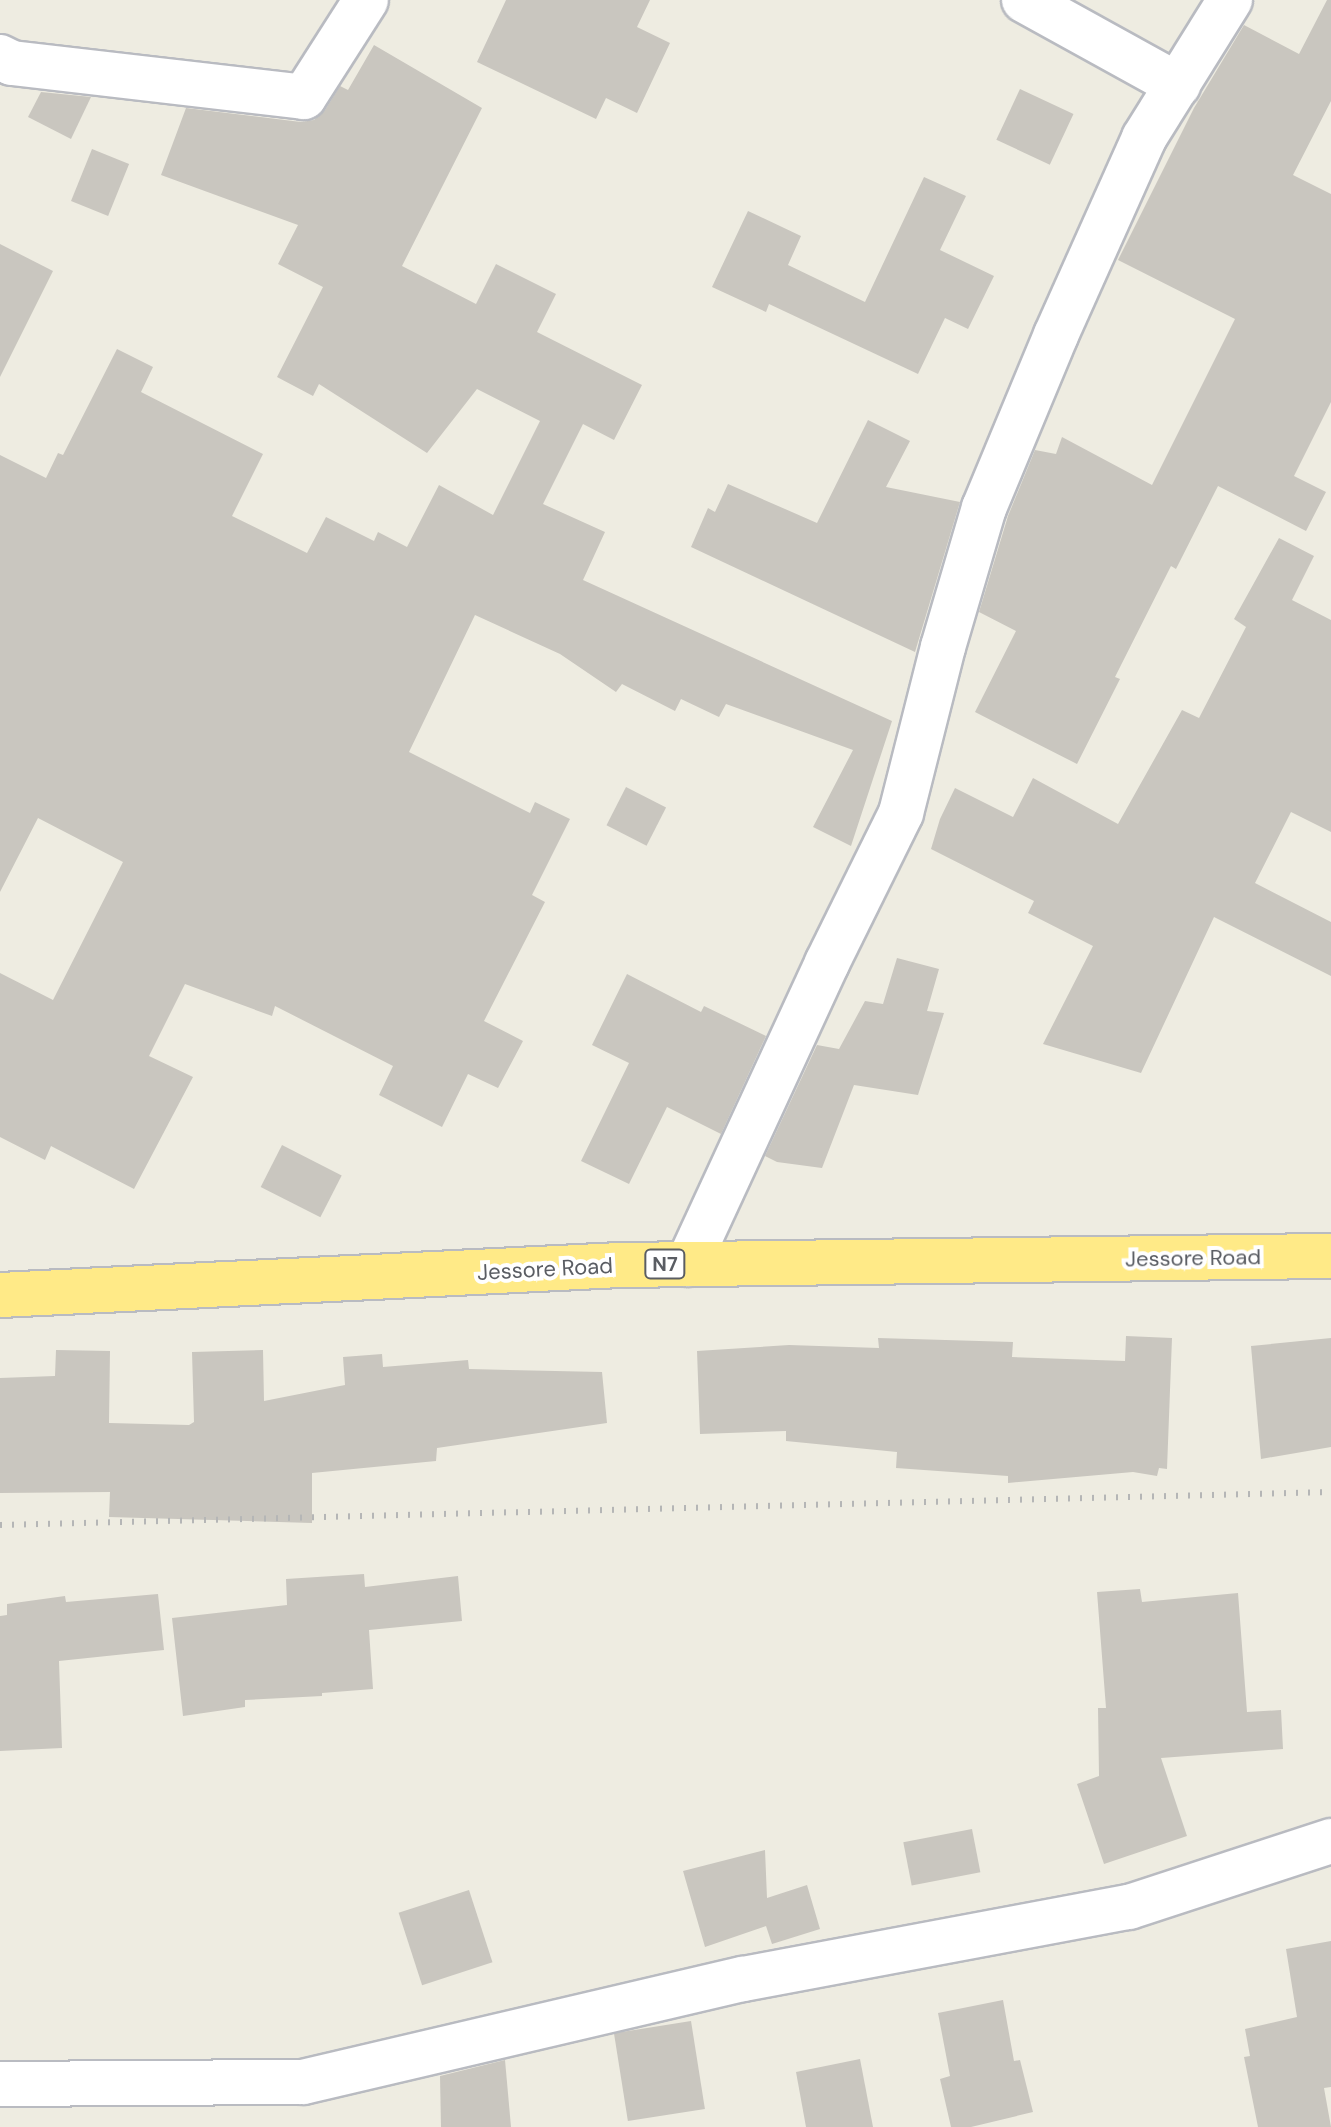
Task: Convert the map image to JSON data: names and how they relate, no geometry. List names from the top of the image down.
{
  "streets": {
    "highway": ["Jessore Road", "N7"]
  }
}
